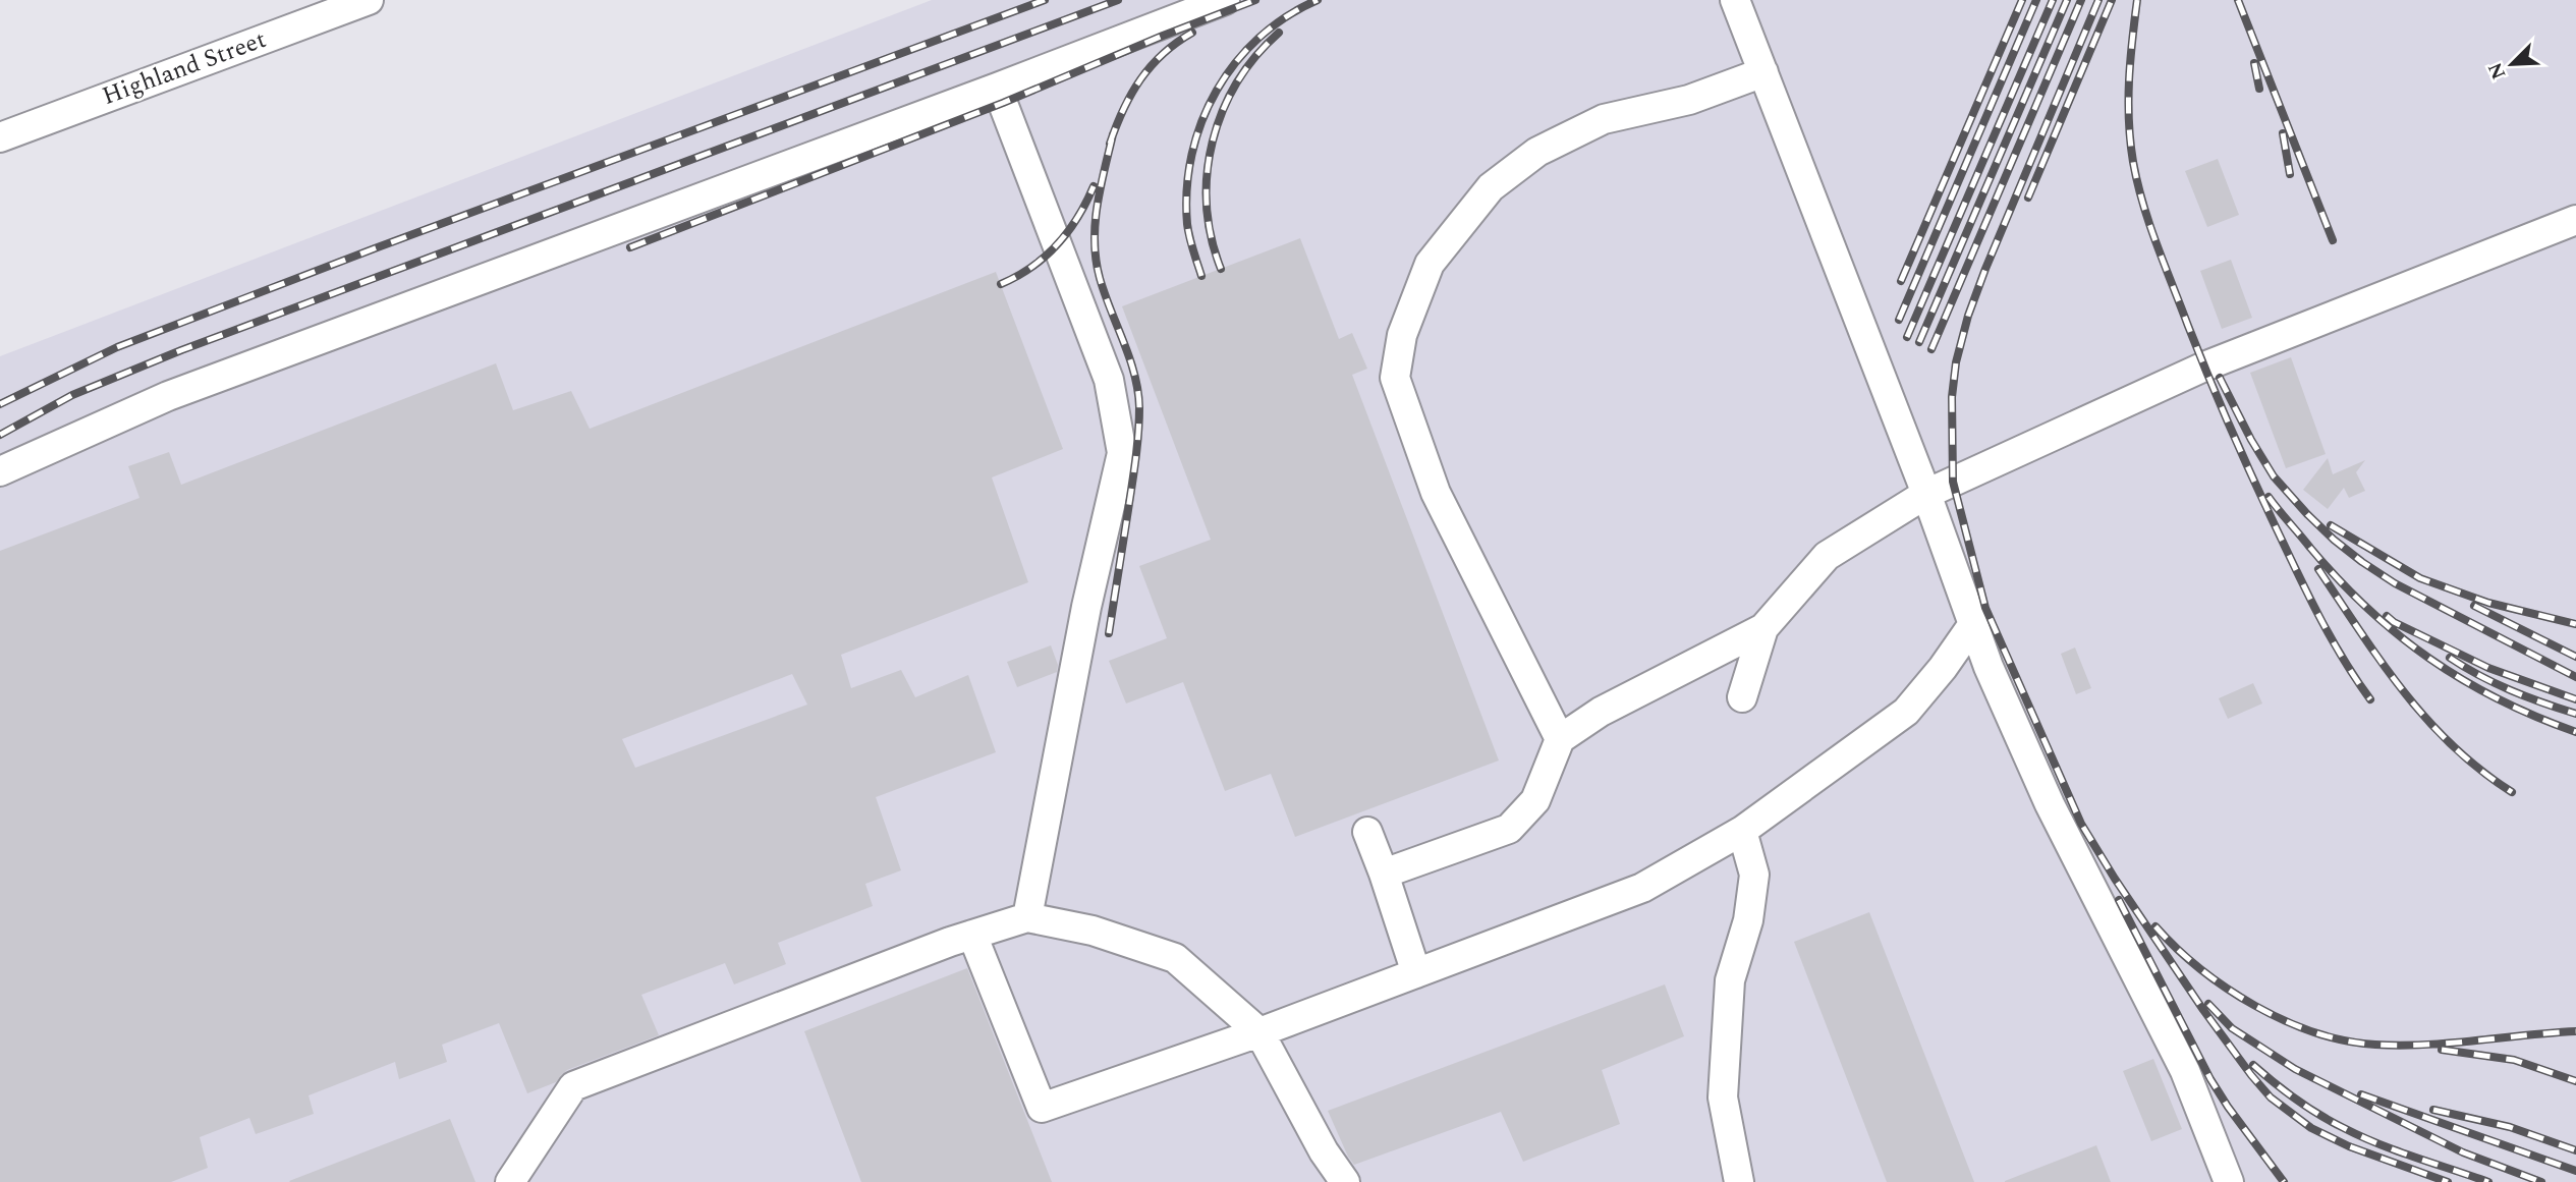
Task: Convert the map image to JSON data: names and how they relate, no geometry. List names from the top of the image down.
{
  "streets": {
    "street": ["Highland Street"]
  },
  "north": "bottom left"
}
